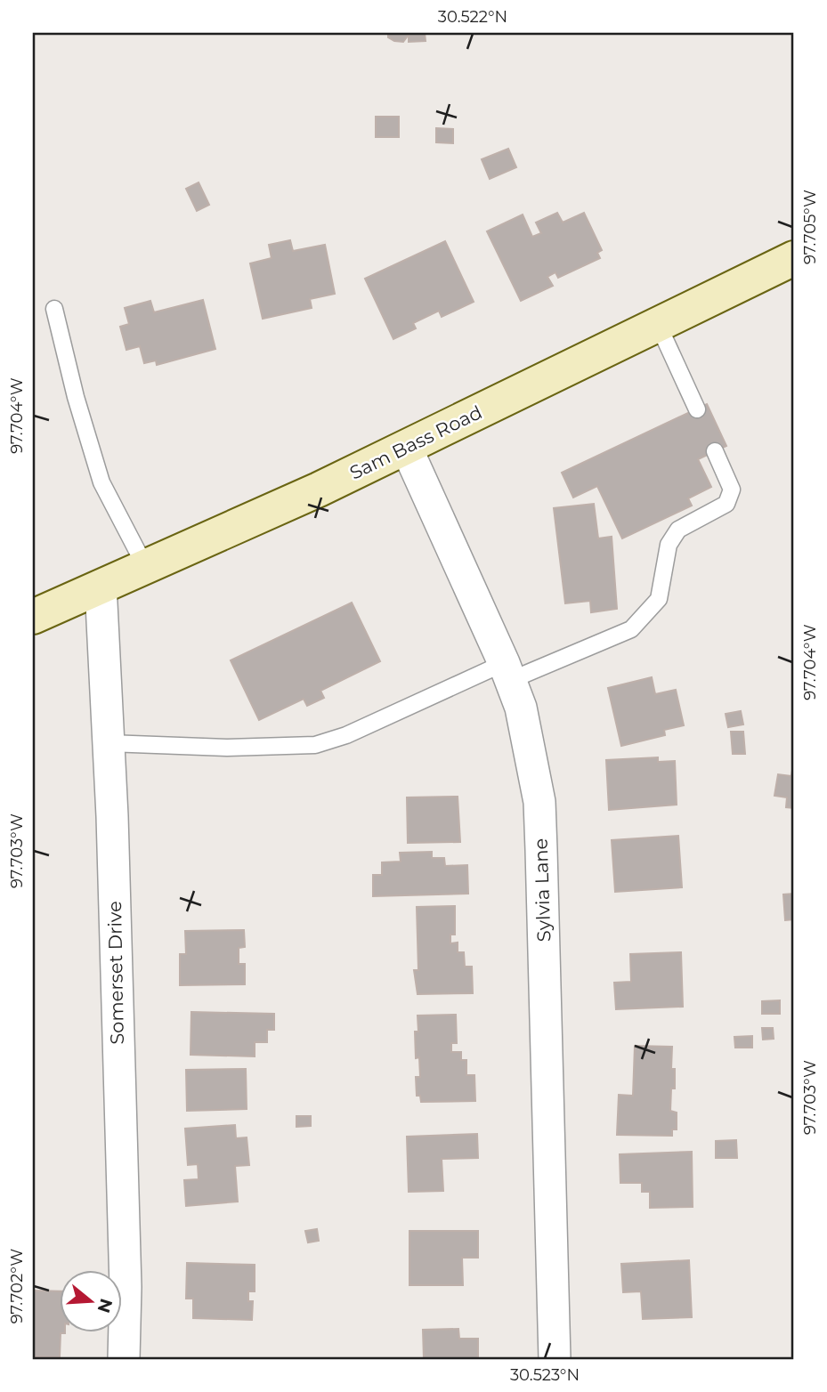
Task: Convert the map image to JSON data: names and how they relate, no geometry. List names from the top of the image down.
{
  "streets": {
    "main road": ["Sam Bass Road"],
    "street": ["Sylvia Lane", "Somerset Drive"]
  },
  "crossings": [
    ["Sam Bass Road", "Sylvia Lane"],
    ["Sam Bass Road", "Somerset Drive"]
  ],
  "north": "right",
  "coordinates": [
    "30.522°N",
    "97.705°W",
    "97.704°W",
    "97.703°W",
    "97.702°W",
    "30.523°N"
  ]
}
